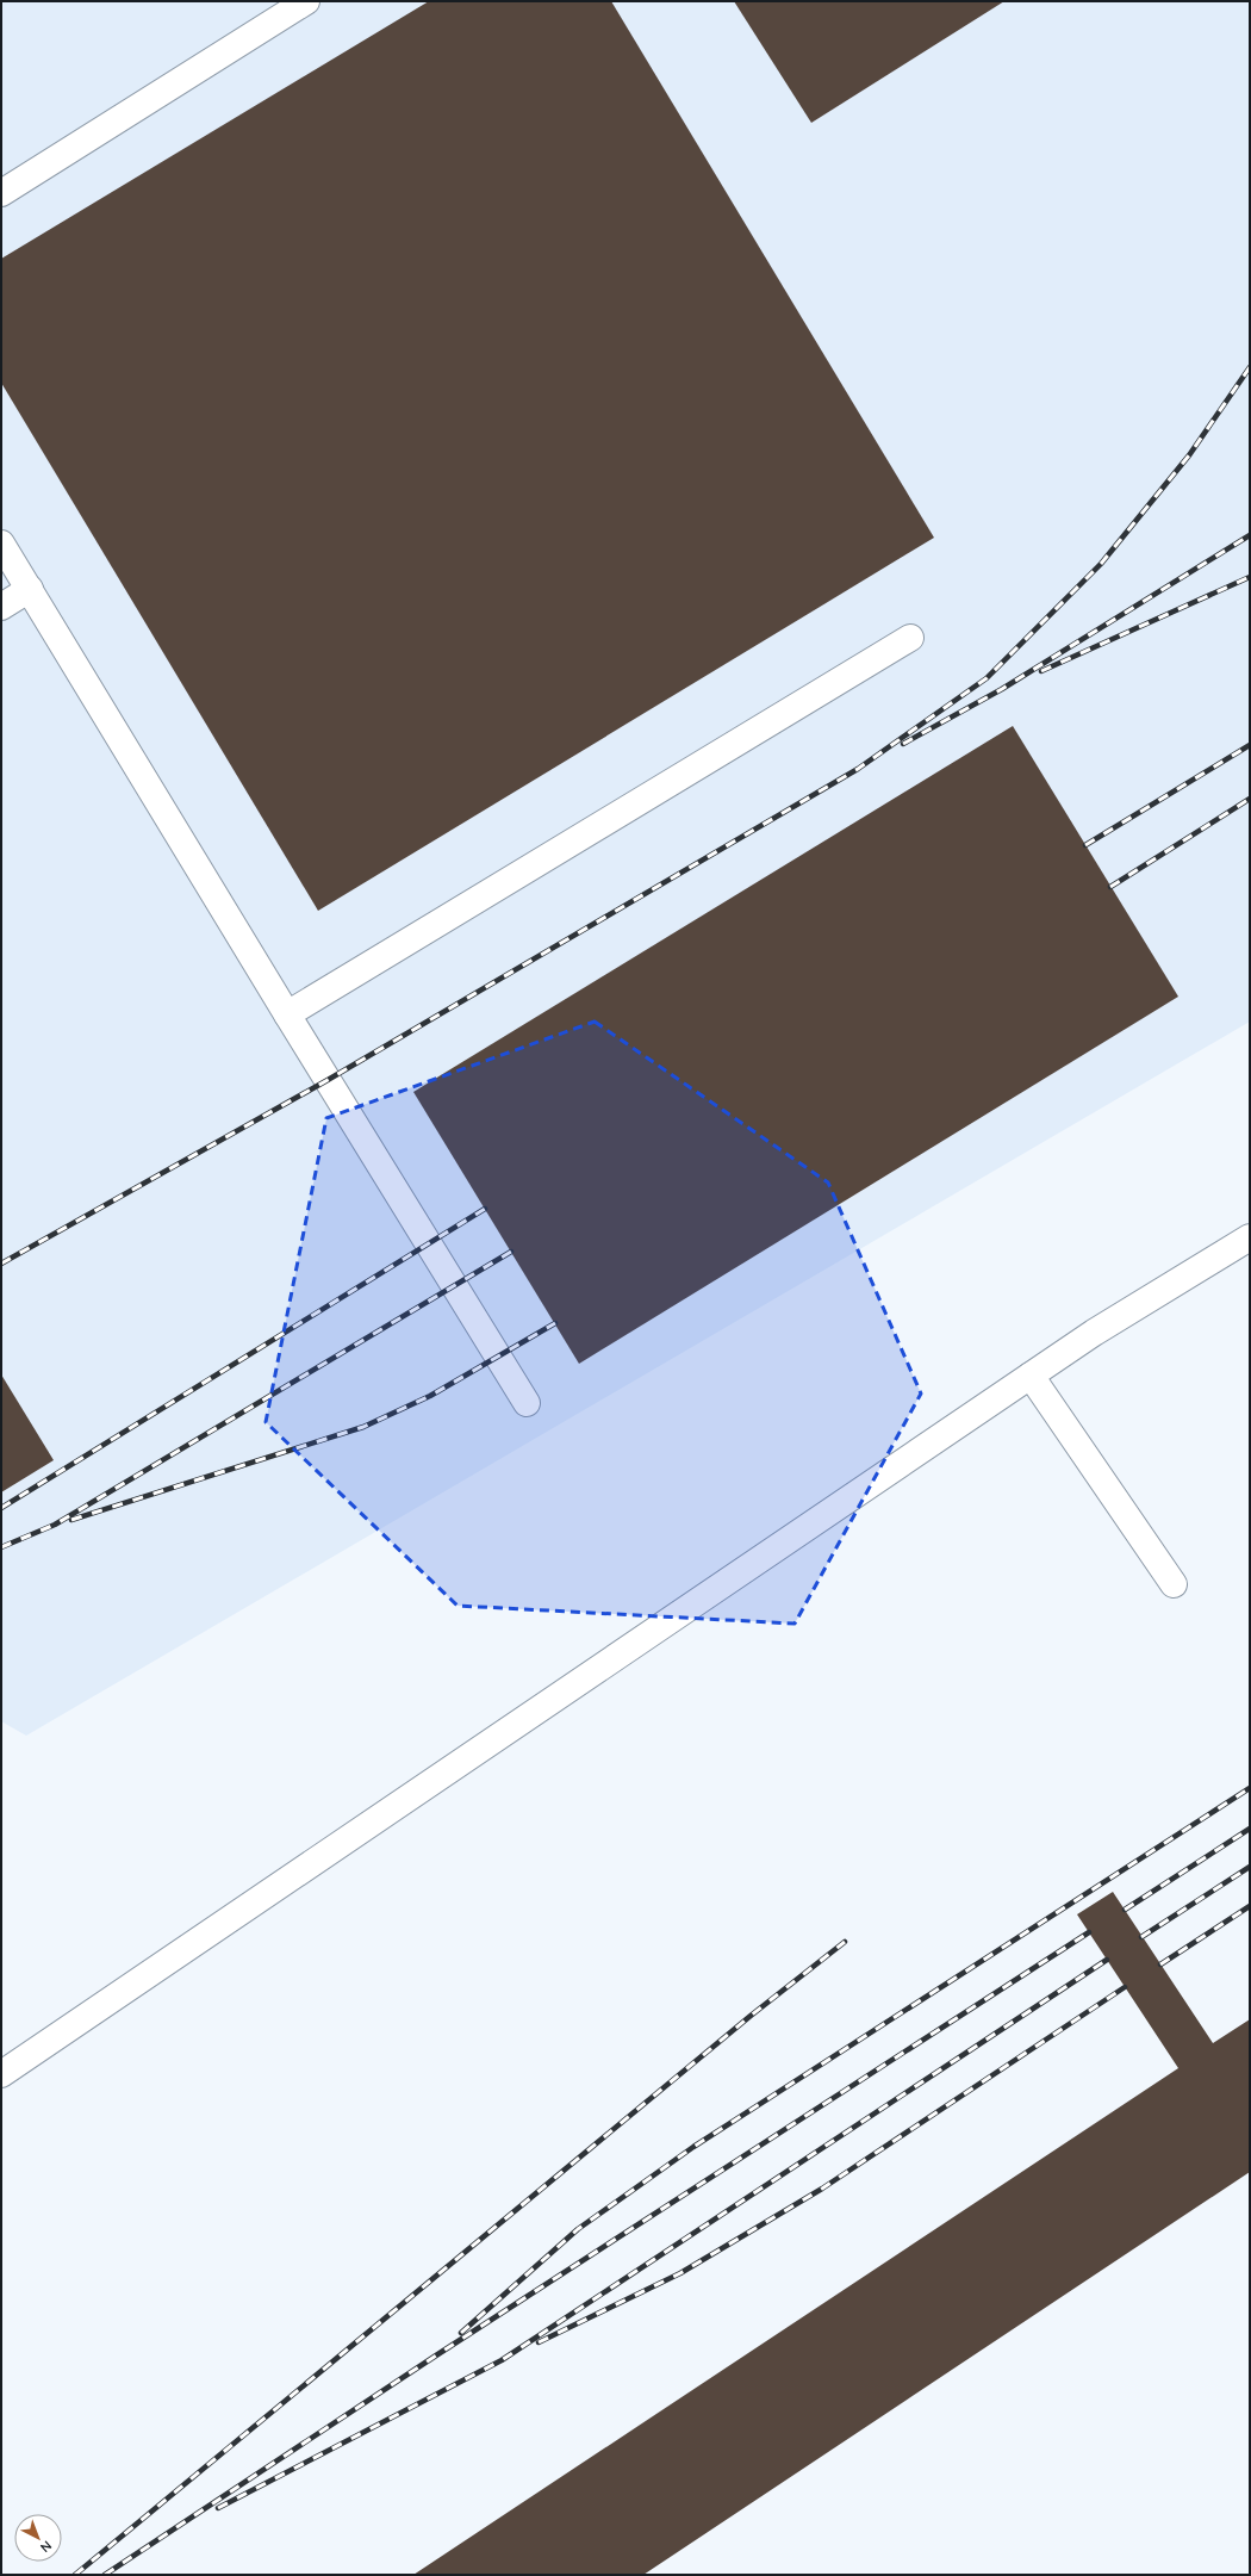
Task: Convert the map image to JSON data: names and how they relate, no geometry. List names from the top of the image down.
{
  "north": "bottom right"
}
